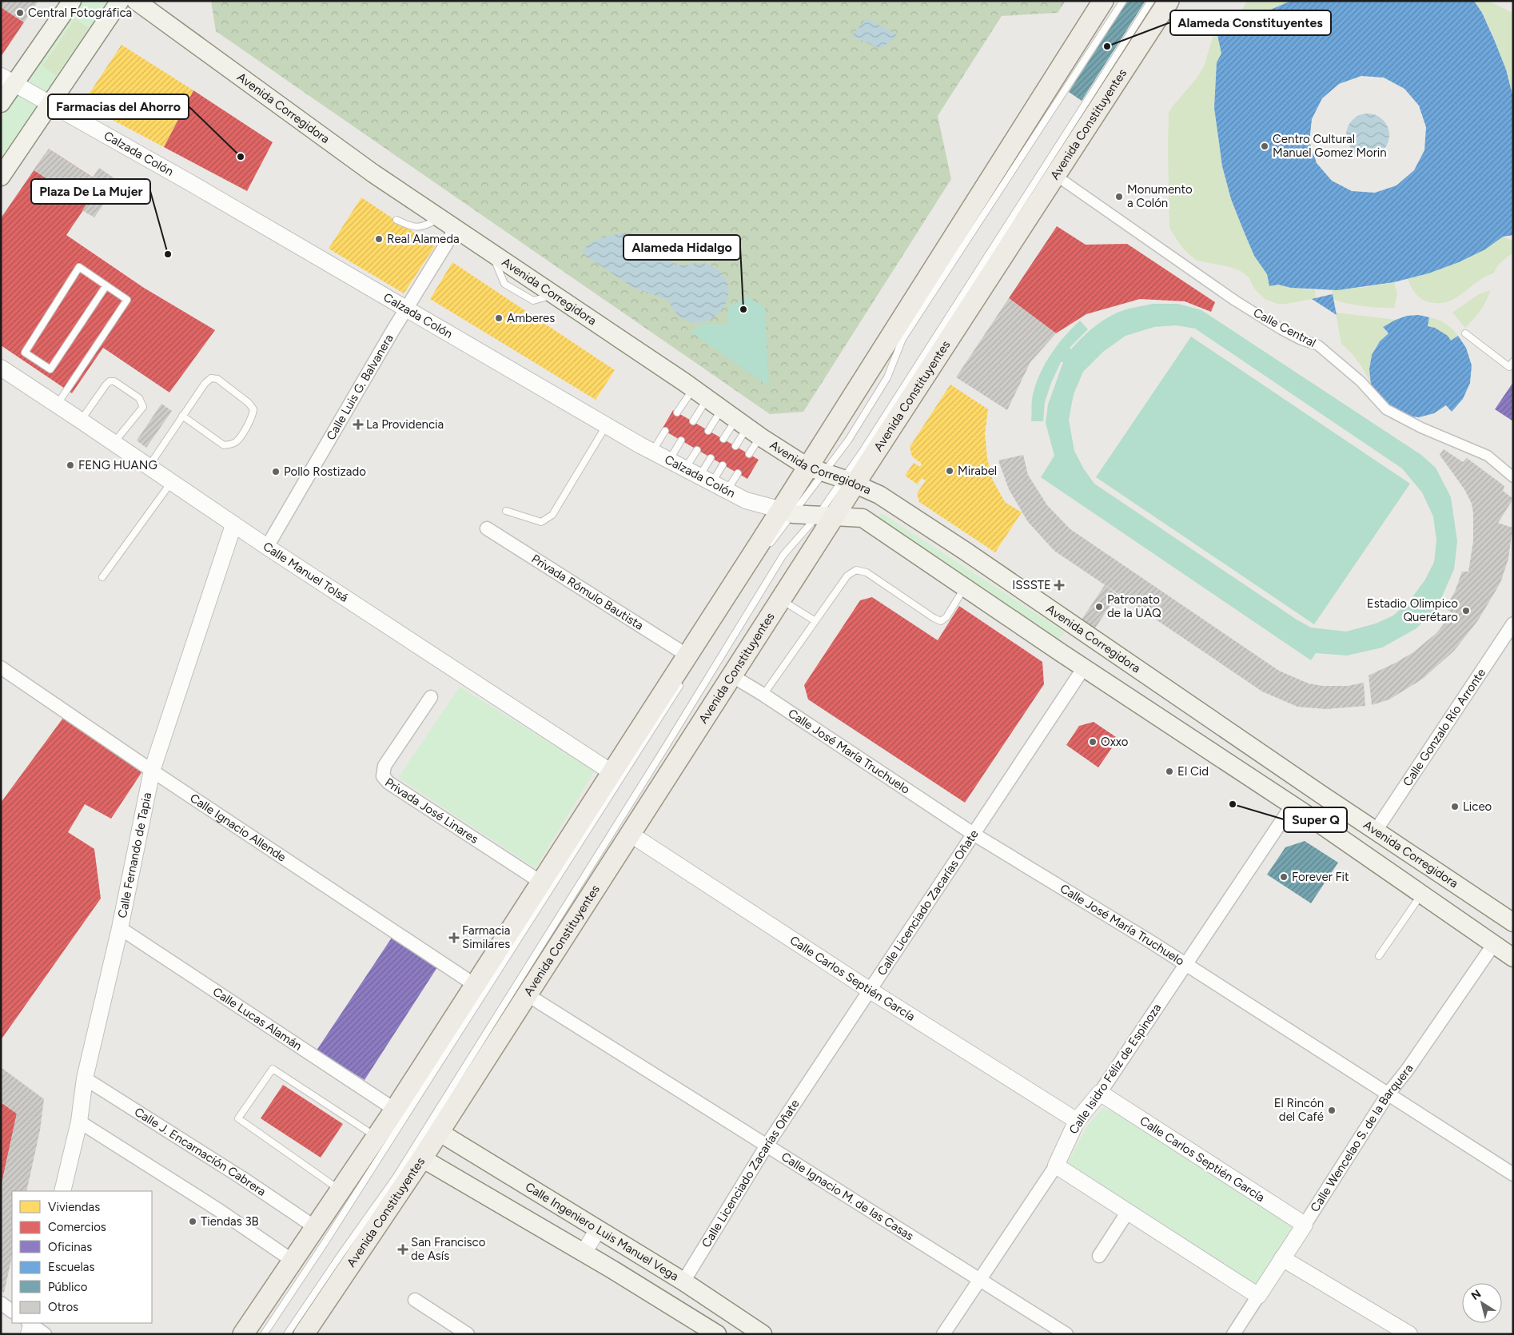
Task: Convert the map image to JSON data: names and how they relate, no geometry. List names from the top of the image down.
{
  "streets": {
    "main road": [
      "Avenida Corregidora",
      "Avenida Constituyentes",
      "Calzada Colón",
      "Calle Ingeniero Luis Manuel Vega"
    ],
    "street": [
      "Calle Central",
      "Calle Luis G. Balvanera",
      "Calle Manuel Tolsá",
      "Privada Rómulo Bautista",
      "Calle Gonzalo Río Arronte",
      "Calle José María Truchuelo",
      "Privada José Linares",
      "Calle Ignacio Allende",
      "Calle Fernando de Tapia",
      "Calle Licenciado Zacarías Oñate",
      "Calle Carlos Septién García",
      "Calle Lucas Alamán",
      "Calle Isidro Féliz de Espinoza",
      "Calle Wencelao S. de la Barquera",
      "Calle J. Encarnación Cabrera",
      "Calle Ignacio M. de las Casas"
    ]
  },
  "crossings": [
    ["Avenida Corregidora", "Avenida Constituyentes"],
    ["Avenida Corregidora", "Calle Luis G. Balvanera"],
    ["Avenida Corregidora", "Calle Gonzalo Río Arronte"],
    ["Avenida Constituyentes", "Calzada Colón"],
    ["Avenida Constituyentes", "Calle Central"],
    ["Avenida Constituyentes", "Calle José María Truchuelo"],
    ["Avenida Constituyentes", "Calle Carlos Septién García"],
    ["Avenida Constituyentes", "Calle Ignacio M. de las Casas"],
    ["Avenida Constituyentes", "Calle Ingeniero Luis Manuel Vega"],
    ["Calzada Colón", "Calle Luis G. Balvanera"],
    ["Calle Luis G. Balvanera", "Calle Manuel Tolsá"],
    ["Calle Manuel Tolsá", "Calle Fernando de Tapia"],
    ["Calle José María Truchuelo", "Calle Licenciado Zacarías Oñate"],
    ["Calle José María Truchuelo", "Calle Isidro Féliz de Espinoza"],
    ["Calle José María Truchuelo", "Calle Wencelao S. de la Barquera"],
    ["Calle Ignacio Allende", "Calle Fernando de Tapia"],
    ["Calle Fernando de Tapia", "Calle Lucas Alamán"],
    ["Calle Fernando de Tapia", "Calle J. Encarnación Cabrera"],
    ["Calle Licenciado Zacarías Oñate", "Calle Carlos Septién García"],
    ["Calle Licenciado Zacarías Oñate", "Calle Ignacio M. de las Casas"],
    ["Calle Licenciado Zacarías Oñate", "Calle Ingeniero Luis Manuel Vega"],
    ["Calle Carlos Septién García", "Calle Isidro Féliz de Espinoza"],
    ["Calle Carlos Septién García", "Calle Wencelao S. de la Barquera"],
    ["Calle Isidro Féliz de Espinoza", "Calle Ignacio M. de las Casas"]
  ],
  "places": {
    "other": [
      "Central Fotográfica",
      "Alameda Constituyentes",
      "Centro Cultural Manuel Gomez Morin",
      "Farmacias del Ahorro",
      "Monumento a Colón",
      "Real Alameda",
      "Plaza De La Mujer",
      "Alameda Hidalgo",
      "Amberes",
      "FENG HUANG",
      "Mirabel",
      "Pollo Rostizado",
      "Patronato de la UAQ",
      "Estadio Olimpico Querétaro",
      "Oxxo",
      "El Cid",
      "Super Q",
      "Liceo",
      "Forever Fit",
      "El Rincón del Café",
      "Tiendas 3B"
    ],
    "health": [
      "La Providencia",
      "ISSSTE",
      "Farmacia Similares",
      "San Francisco de Asís"
    ]
  },
  "legend": [
    "Viviendas",
    "Comercios",
    "Oficinas",
    "Escuelas",
    "Público",
    "Otros"
  ],
  "north": "top left"
}
